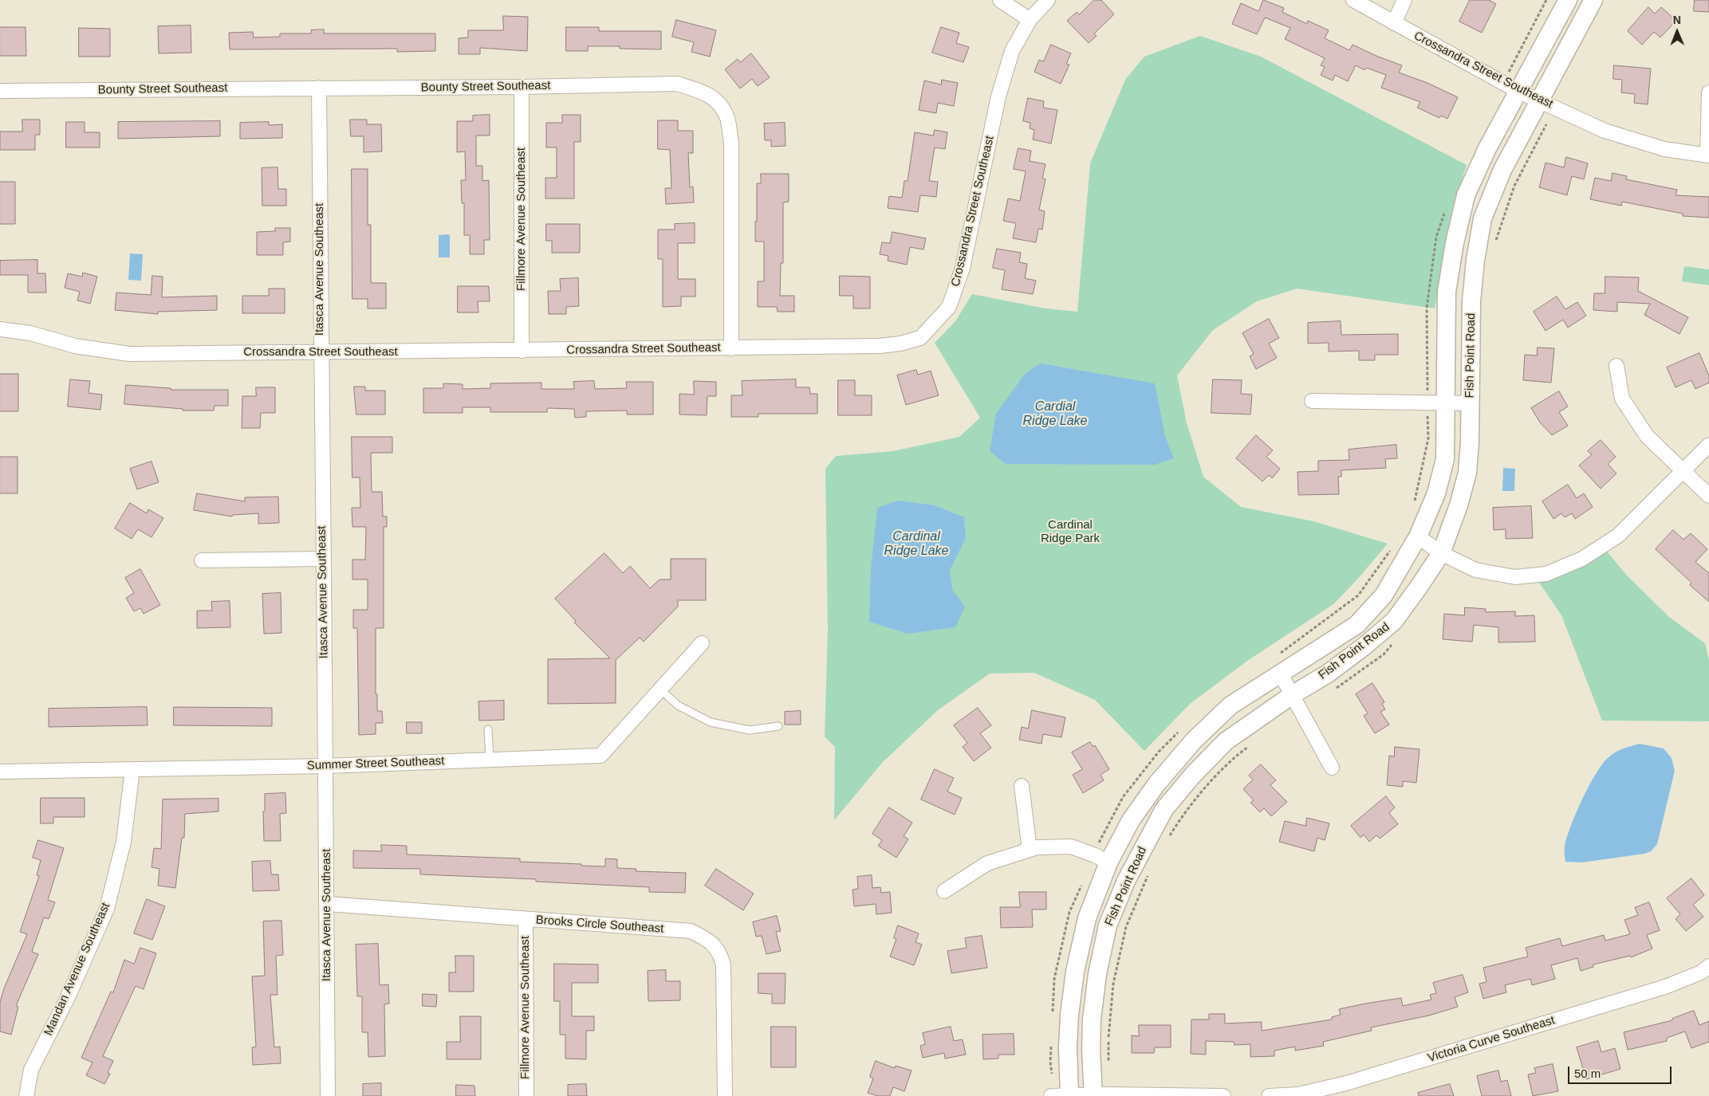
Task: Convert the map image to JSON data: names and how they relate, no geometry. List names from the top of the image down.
{
  "streets": {
    "street": [
      "Crossandra Street Southeast",
      "Bounty Street Southeast",
      "Fillmore Avenue Southeast",
      "Itasca Avenue Southeast",
      "Fish Point Road",
      "Summer Street Southeast",
      "Brooks Circle Southeast",
      "Mandan Avenue Southeast",
      "Victoria Curve Southeast"
    ]
  },
  "crossings": [
    ["Crossandra Street Southeast", "Bounty Street Southeast"],
    ["Crossandra Street Southeast", "Fillmore Avenue Southeast"],
    ["Crossandra Street Southeast", "Itasca Avenue Southeast"],
    ["Crossandra Street Southeast", "Fish Point Road"],
    ["Bounty Street Southeast", "Fillmore Avenue Southeast"],
    ["Bounty Street Southeast", "Itasca Avenue Southeast"],
    ["Fillmore Avenue Southeast", "Brooks Circle Southeast"],
    ["Itasca Avenue Southeast", "Summer Street Southeast"],
    ["Itasca Avenue Southeast", "Brooks Circle Southeast"],
    ["Summer Street Southeast", "Mandan Avenue Southeast"]
  ],
  "water": ["Cardial Ridge Lake", "Cardinal Ridge Lake"],
  "parks": ["Cardinal Ridge Park"],
  "scale_bar": "50 m",
  "north": "top"
}
